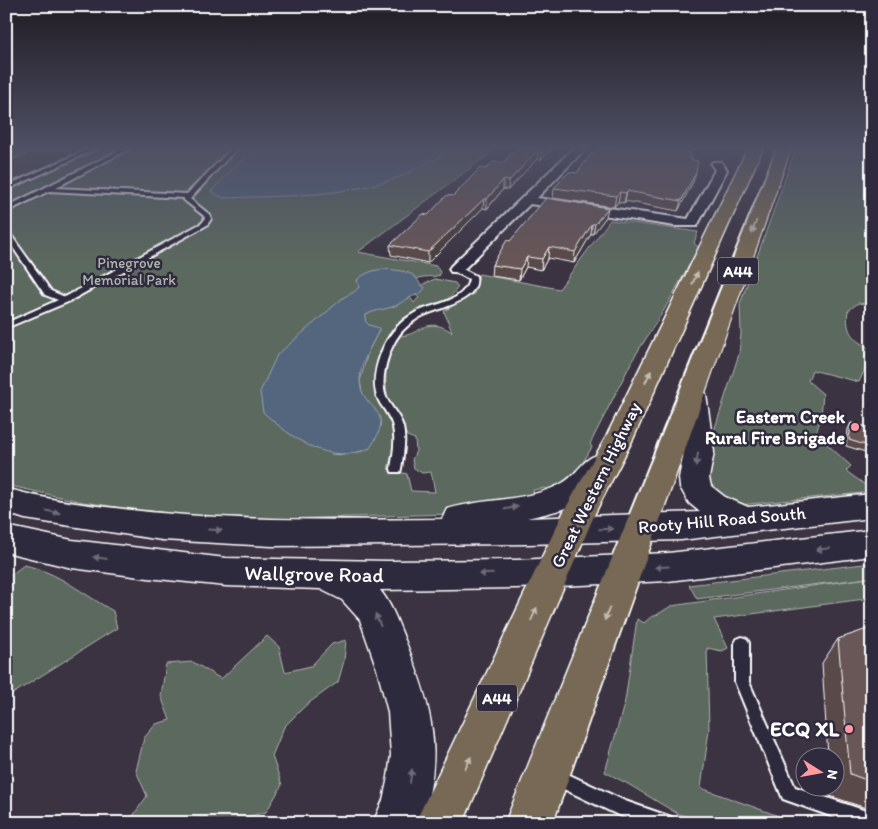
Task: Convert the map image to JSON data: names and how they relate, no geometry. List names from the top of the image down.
{
  "streets": {
    "highway": ["A44", "Great Western Highway"],
    "main road": ["Rooty Hill Road South", "Wallgrove Road"]
  },
  "crossings": [
    ["A44", "Rooty Hill Road South"],
    ["A44", "Wallgrove Road"],
    ["Great Western Highway", "Rooty Hill Road South"],
    ["Great Western Highway", "Wallgrove Road"]
  ],
  "parks": ["Pinegrove Memorial Park"],
  "places": ["Eastern Creek Rural Fire Brigade", "ECQ XL"],
  "north": "right"
}
